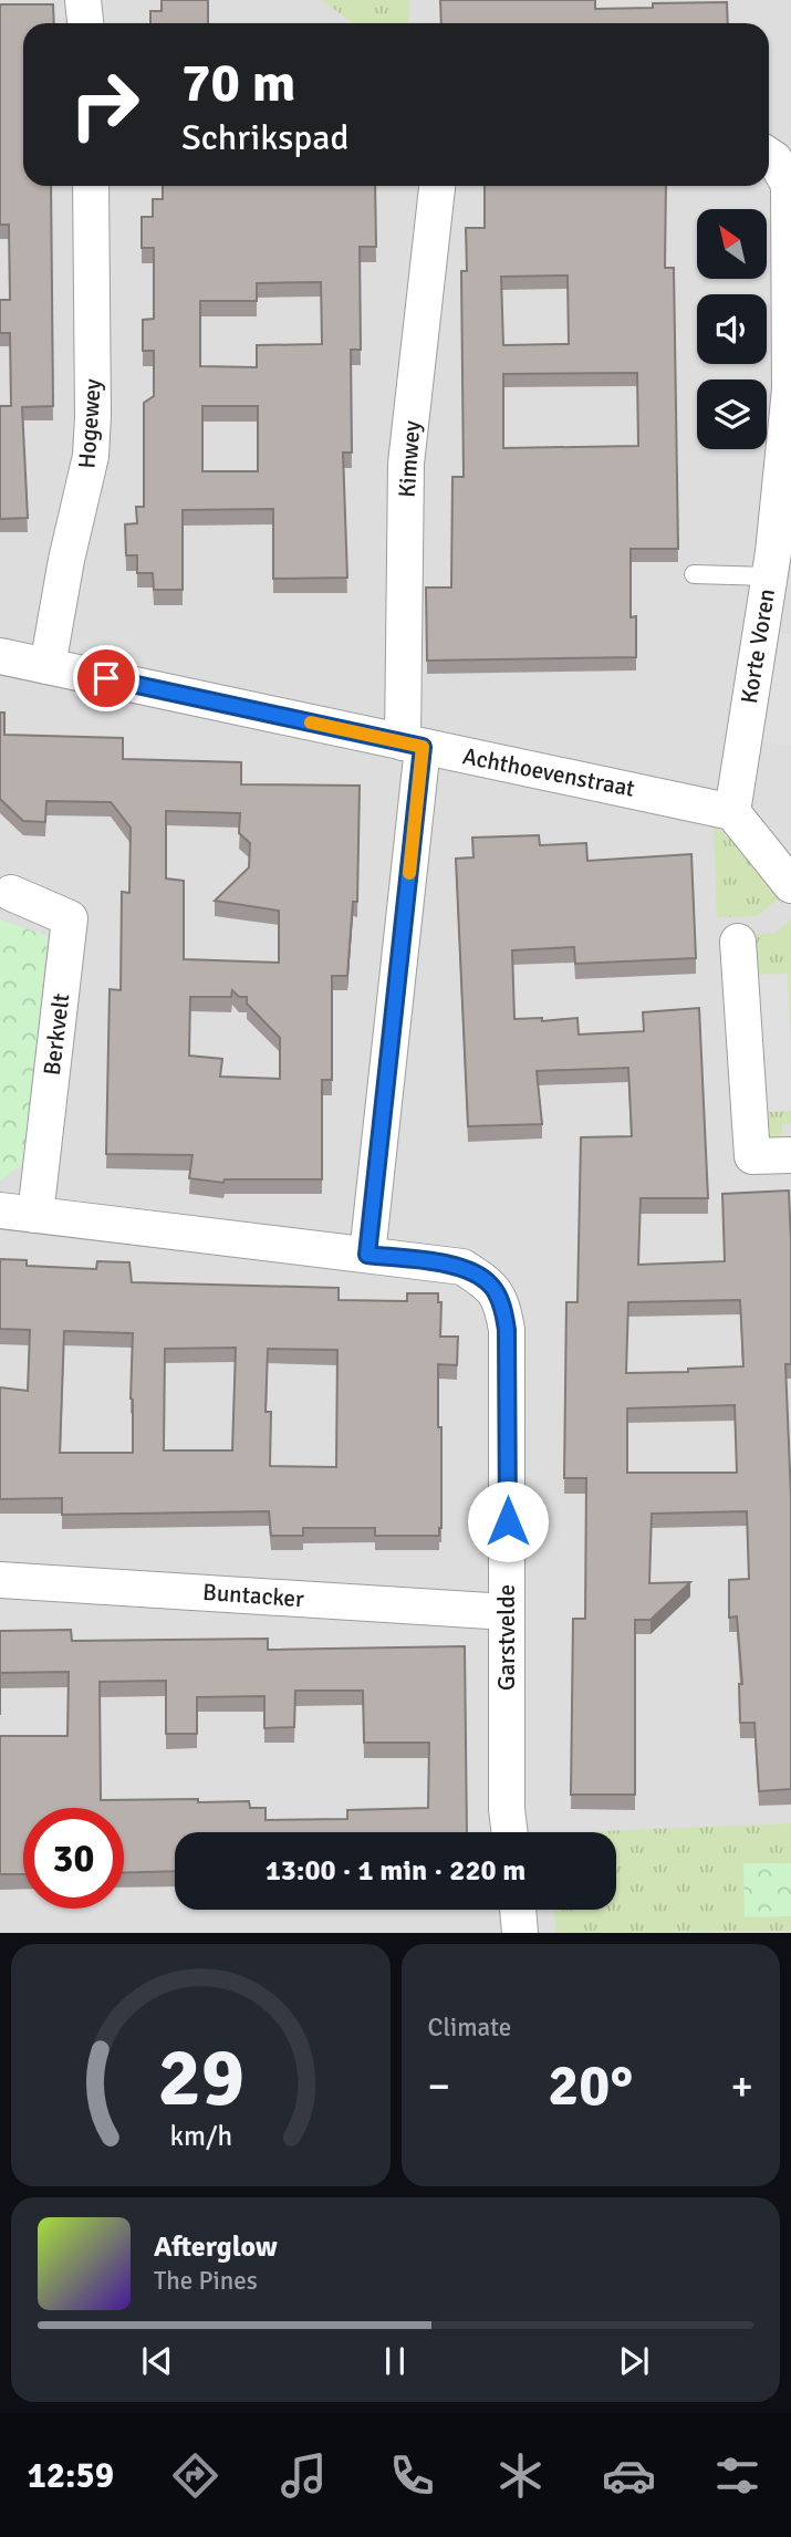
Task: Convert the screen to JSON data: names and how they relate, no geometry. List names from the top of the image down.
{
  "streets": {
    "street": [
      "Hogewey",
      "Kimwey",
      "Korte Voren",
      "Achthoevenstraat",
      "Berkvelt",
      "Buntacker",
      "Garstvelde"
    ]
  },
  "crossings": [
    ["Hogewey", "Achthoevenstraat"],
    ["Kimwey", "Achthoevenstraat"],
    ["Kimwey", "Garstvelde"],
    ["Korte Voren", "Achthoevenstraat"],
    ["Buntacker", "Garstvelde"]
  ],
  "north": "top left",
  "page": {
    "turn": ["70 m", "Schrikspad"],
    "limit": "30",
    "trip": "13:00 · 1 min · 220 m",
    "tile": "Climate",
    "heat": ["−", "20°", "+"],
    "song": ["Afterglow", "The Pines"],
    "tabs": "12:59",
    "gauge": ["29", "km/h"]
  }
}
